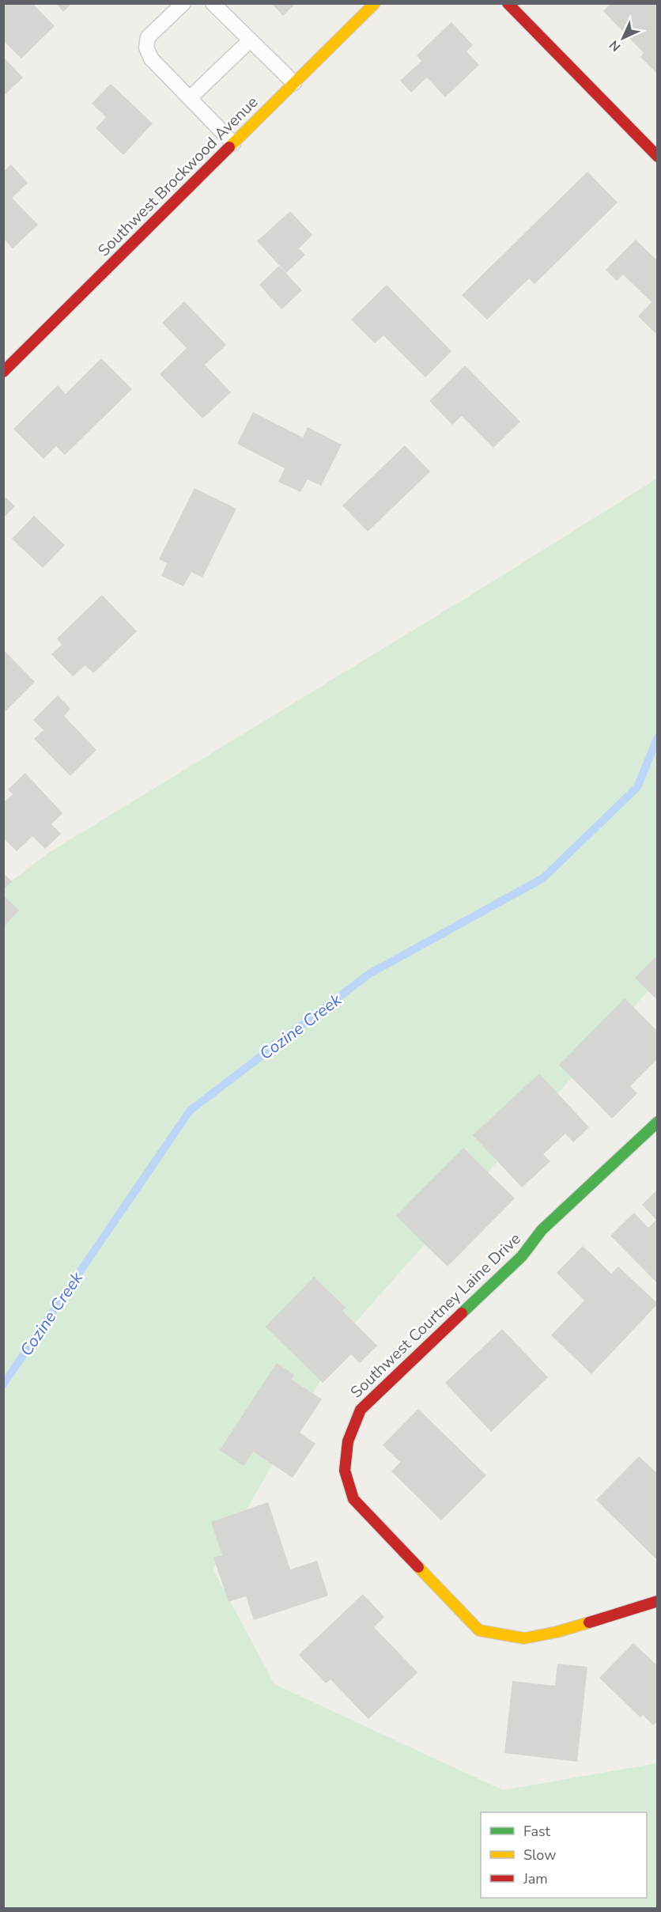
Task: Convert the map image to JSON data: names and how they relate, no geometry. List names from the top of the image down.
{
  "streets": {
    "street": ["Southwest Brockwood Avenue", "Southwest Courtney Laine Drive"]
  },
  "water": ["Cozine Creek"],
  "legend": ["Fast", "Slow", "Jam"],
  "north": "bottom left"
}
